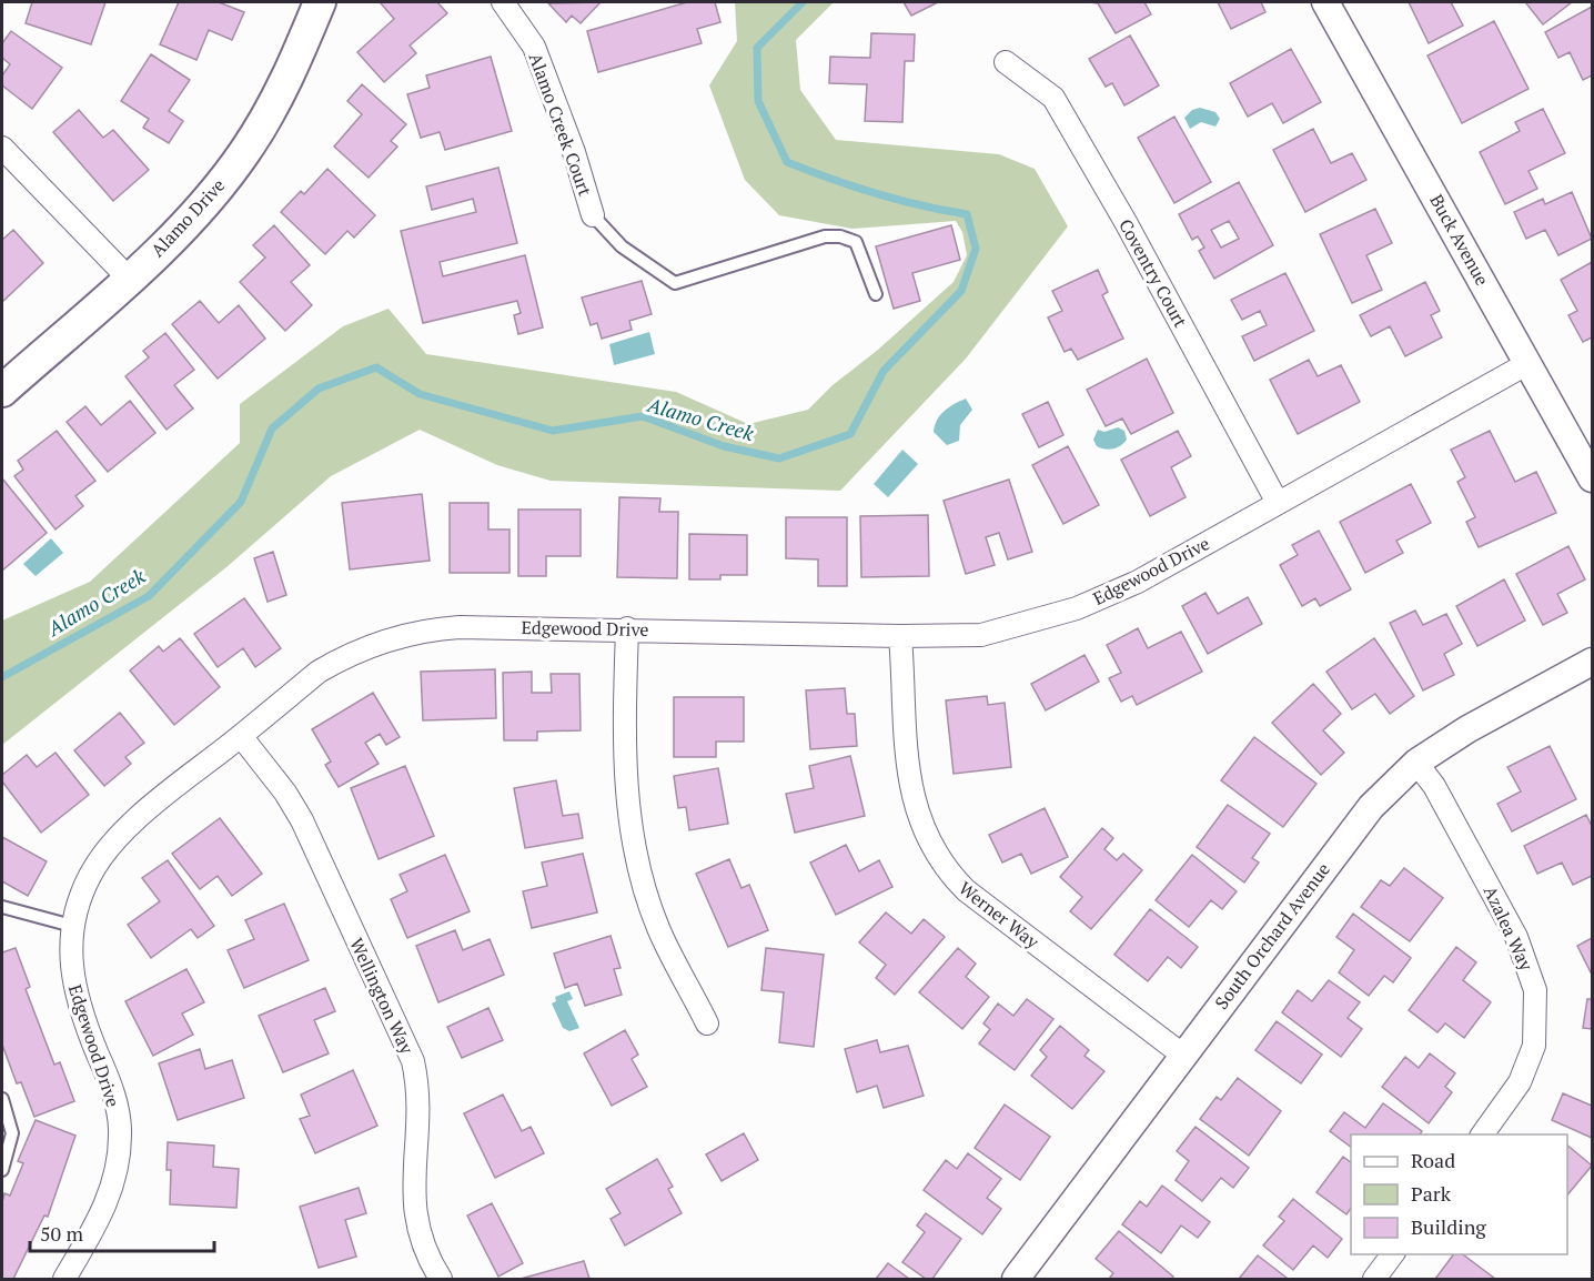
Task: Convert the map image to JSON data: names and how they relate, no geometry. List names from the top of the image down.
{
  "streets": {
    "main road": ["Alamo Drive"],
    "street": [
      "Alamo Creek Court",
      "Buck Avenue",
      "Coventry Court",
      "Edgewood Drive",
      "Werner Way",
      "Azalea Way",
      "South Orchard Avenue",
      "Wellington Way"
    ]
  },
  "crossings": [
    ["Buck Avenue", "Edgewood Drive"],
    ["Coventry Court", "Edgewood Drive"],
    ["Edgewood Drive", "Werner Way"],
    ["Edgewood Drive", "Wellington Way"],
    ["Werner Way", "South Orchard Avenue"],
    ["Azalea Way", "South Orchard Avenue"]
  ],
  "water": ["Alamo Creek"],
  "legend": ["Road", "Park", "Building"],
  "scale_bar": "50 m"
}
